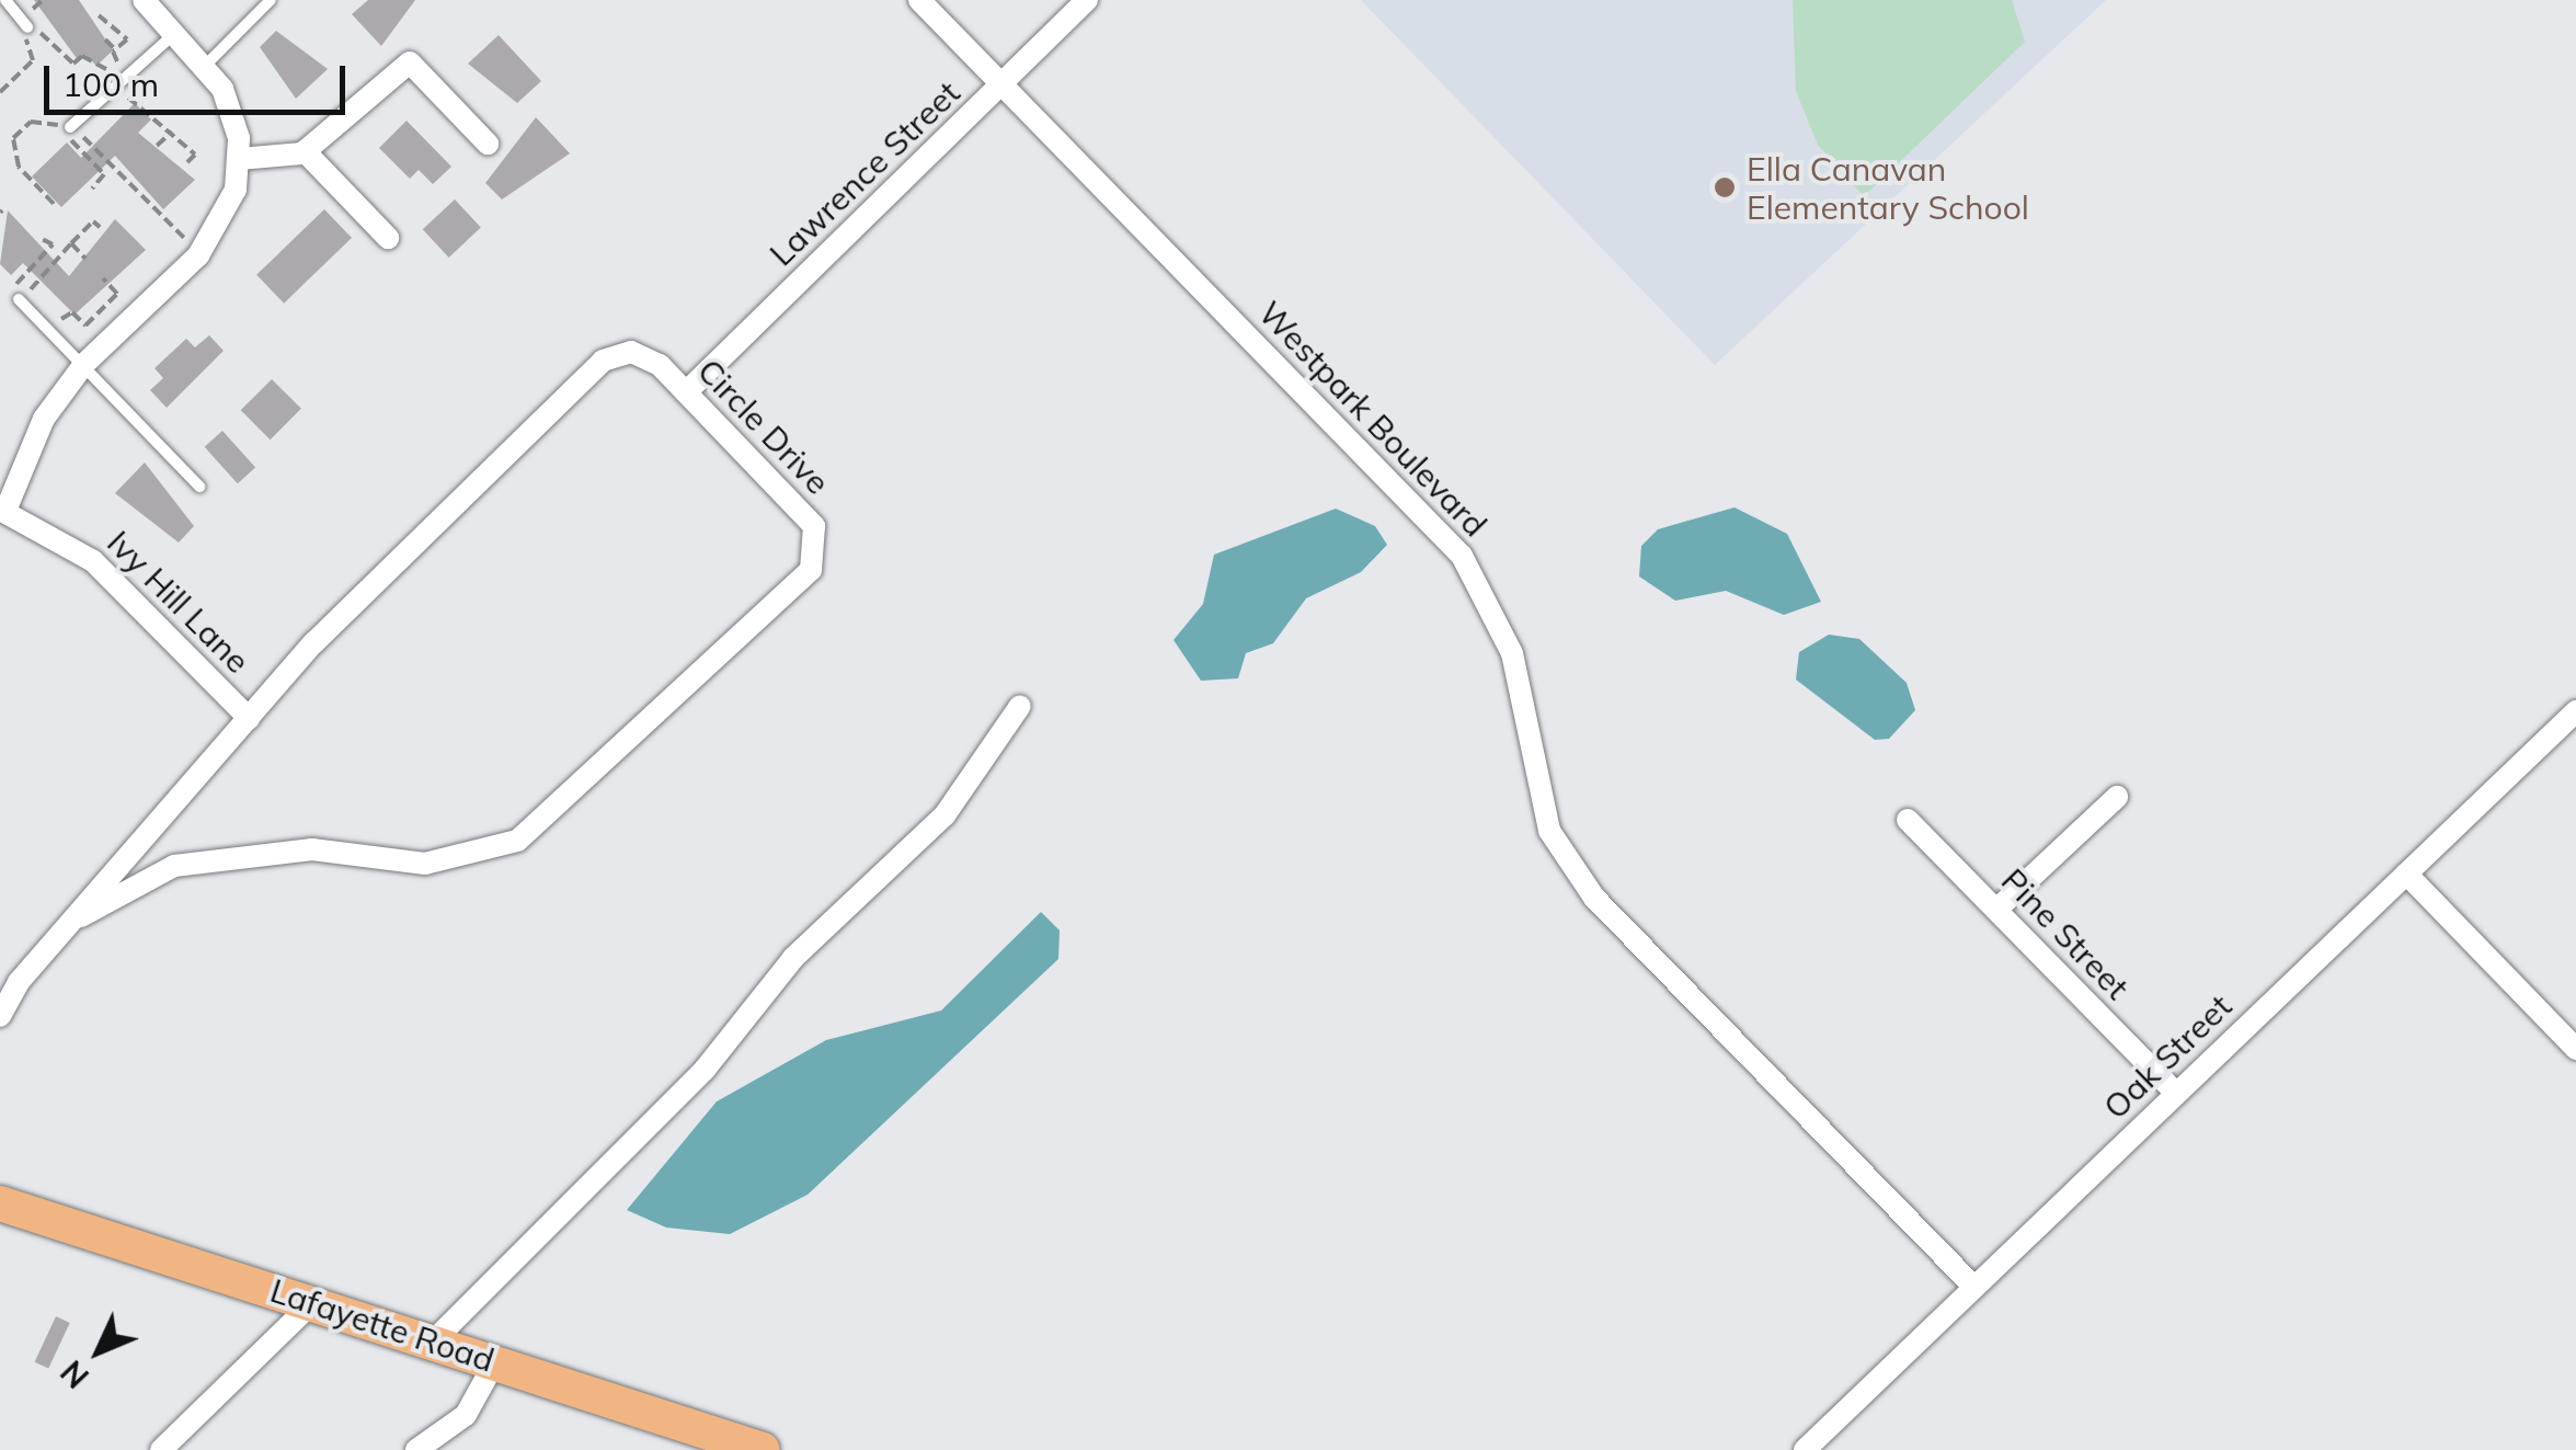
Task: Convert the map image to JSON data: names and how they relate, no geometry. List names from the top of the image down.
{
  "streets": {
    "main road": ["Lafayette Road"],
    "street": [
      "Lawrence Street",
      "Westpark Boulevard",
      "Circle Drive",
      "Ivy Hill Lane",
      "Pine Street",
      "Oak Street"
    ]
  },
  "crossings": [
    ["Lawrence Street", "Westpark Boulevard"],
    ["Lawrence Street", "Circle Drive"],
    ["Westpark Boulevard", "Oak Street"],
    ["Circle Drive", "Ivy Hill Lane"],
    ["Pine Street", "Oak Street"]
  ],
  "places": ["Ella Canavan Elementary School"],
  "scale_bar": "100 m",
  "north": "bottom left"
}
